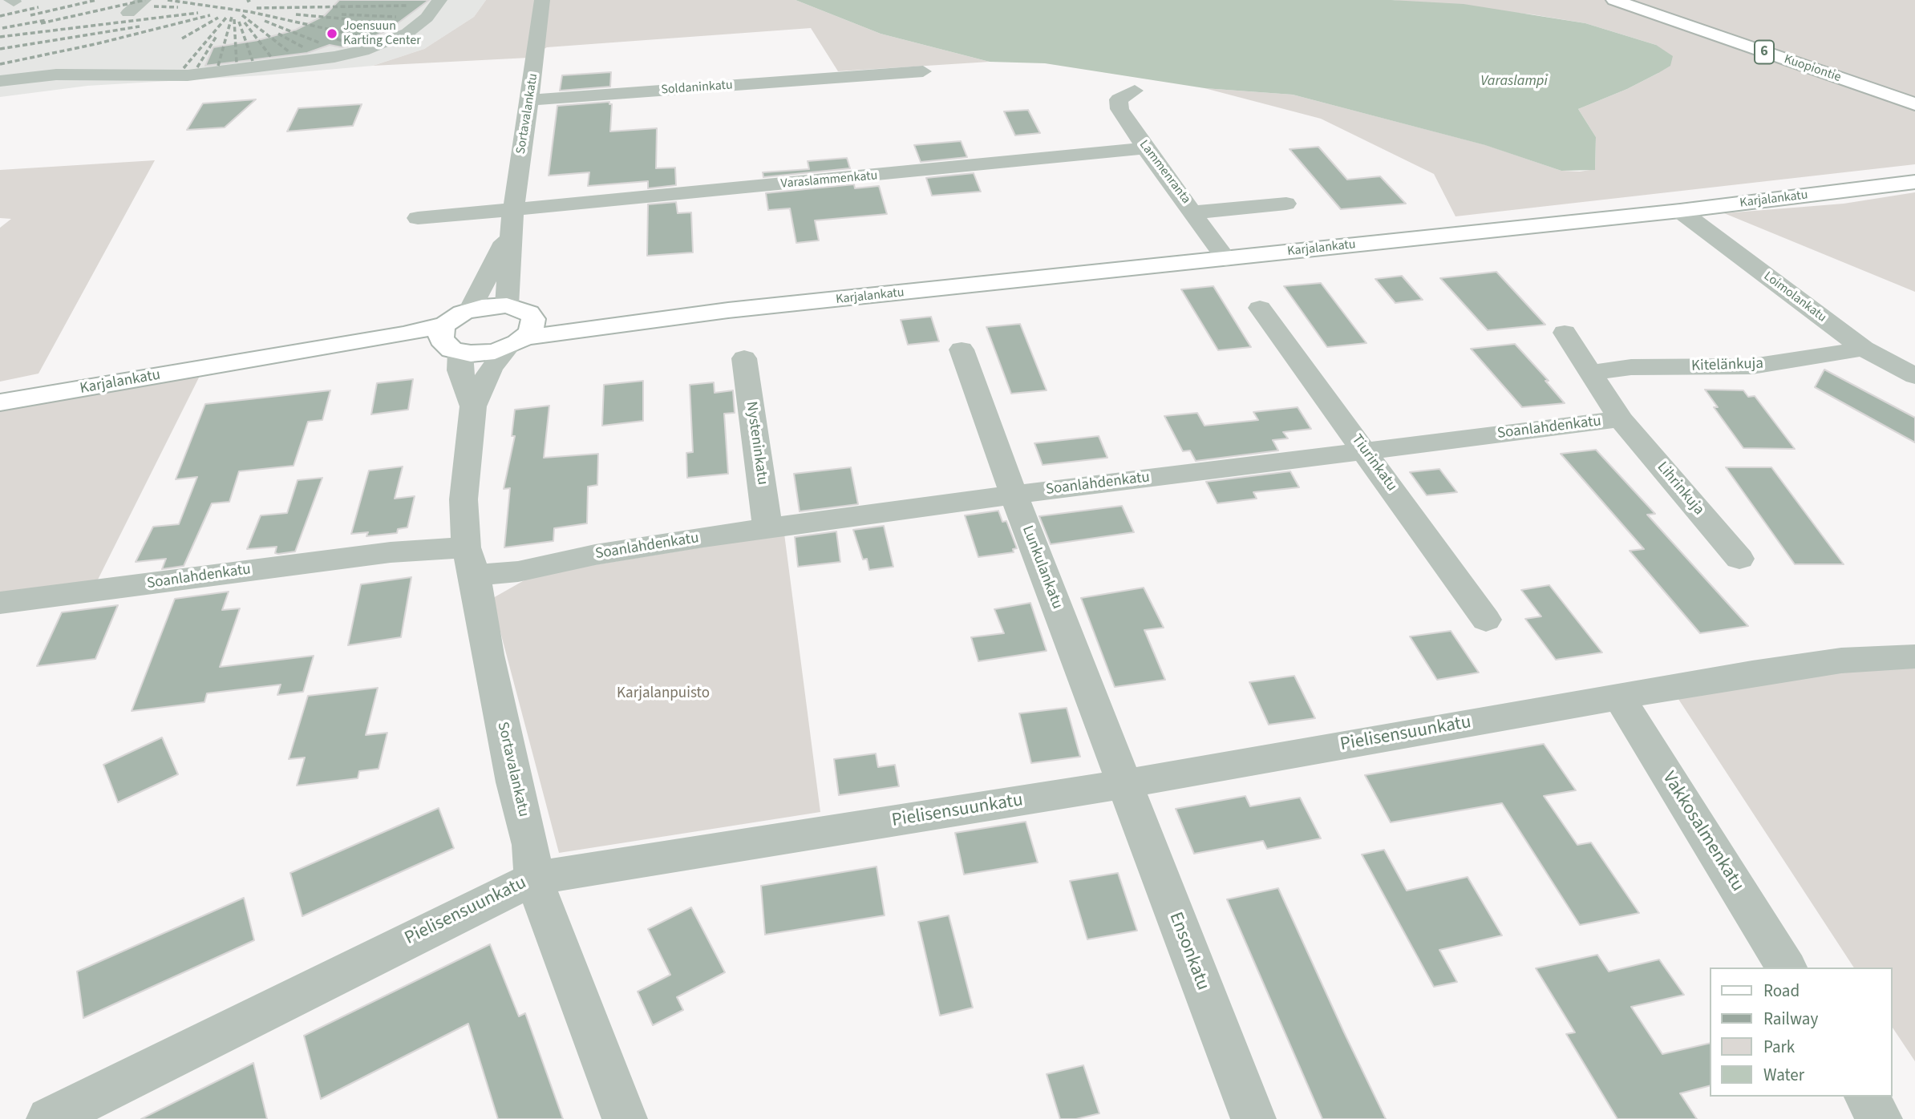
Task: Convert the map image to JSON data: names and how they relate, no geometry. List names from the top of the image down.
{
  "streets": {
    "main road": ["6", "Kuopiontie", "Karjalankatu"],
    "street": [
      "Soldaninkatu",
      "Sortavalankatu",
      "Lammenranta",
      "Varaslammenkatu",
      "Loimolankatu",
      "Kitelänkuja",
      "Soanlahdenkatu",
      "Nysteninkatu",
      "Tiurinkatu",
      "Lihrinkuja",
      "Lunkulankatu",
      "Pielisensuunkatu",
      "Vakkosalmenkatu",
      "Ensonkatu"
    ]
  },
  "crossings": [
    ["Soldaninkatu", "Sortavalankatu"],
    ["Sortavalankatu", "Varaslammenkatu"],
    ["Sortavalankatu", "Karjalankatu"],
    ["Sortavalankatu", "Soanlahdenkatu"],
    ["Sortavalankatu", "Pielisensuunkatu"],
    ["Lammenranta", "Varaslammenkatu"],
    ["Lammenranta", "Karjalankatu"],
    ["Karjalankatu", "Loimolankatu"],
    ["Loimolankatu", "Kitelänkuja"],
    ["Kitelänkuja", "Soanlahdenkatu"],
    ["Soanlahdenkatu", "Nysteninkatu"],
    ["Soanlahdenkatu", "Tiurinkatu"],
    ["Soanlahdenkatu", "Lihrinkuja"],
    ["Soanlahdenkatu", "Lunkulankatu"],
    ["Lunkulankatu", "Pielisensuunkatu"],
    ["Lunkulankatu", "Ensonkatu"],
    ["Pielisensuunkatu", "Vakkosalmenkatu"],
    ["Pielisensuunkatu", "Ensonkatu"]
  ],
  "water": ["Varaslampi"],
  "parks": ["Karjalanpuisto"],
  "places": ["Joensuun Karting Center"],
  "legend": [
    "Road",
    "Railway",
    "Park",
    "Water"
  ]
}
